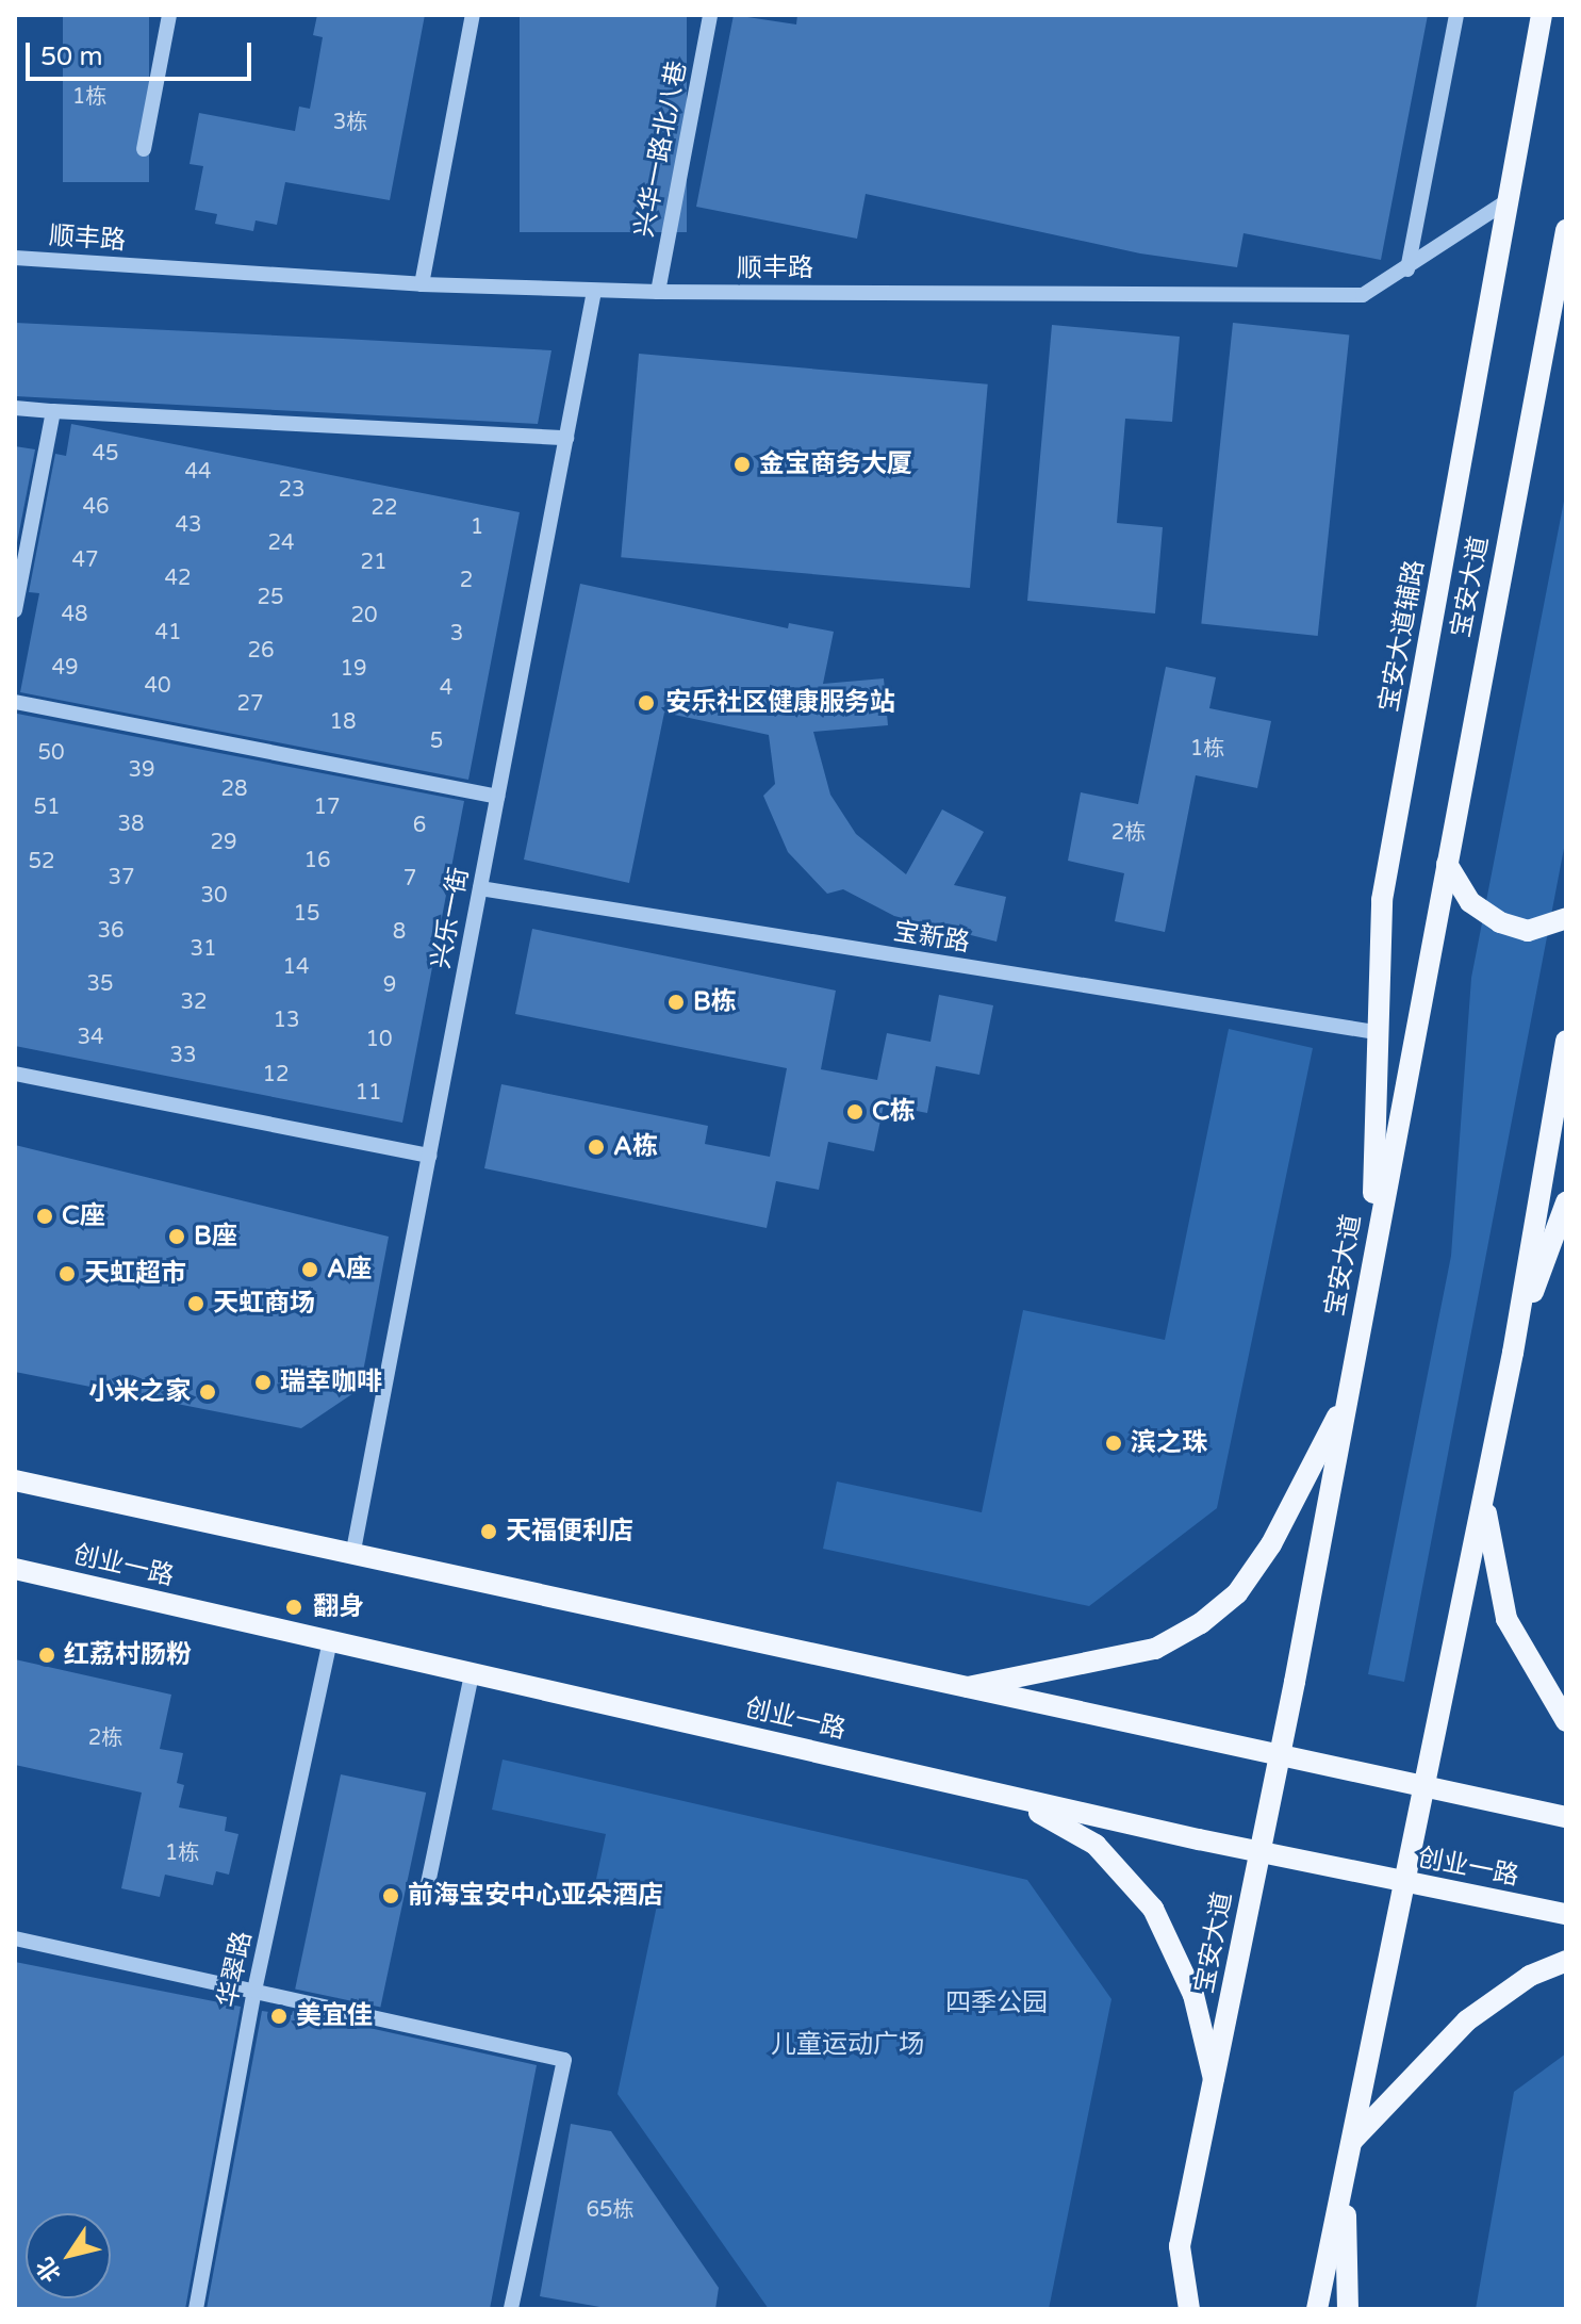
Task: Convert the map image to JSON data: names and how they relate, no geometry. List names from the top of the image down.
{
  "streets": {
    "main road": ["宝安大道", "宝安大道辅路", "创业一路"],
    "street": [
      "兴华一路北八巷",
      "顺丰路",
      "兴乐一街",
      "宝新路",
      "华翠路"
    ]
  },
  "crossings": [
    ["兴华一路北八巷", "顺丰路"],
    ["顺丰路", "宝安大道辅路"],
    ["顺丰路", "兴乐一街"],
    ["宝安大道", "宝安大道辅路"],
    ["宝安大道", "创业一路"],
    ["宝安大道辅路", "宝新路"],
    ["兴乐一街", "宝新路"],
    ["创业一路", "华翠路"]
  ],
  "parks": ["四季公园", "儿童运动广场"],
  "places": [
    "金宝商务大厦",
    "安乐社区健康服务站",
    "B栋",
    "C栋",
    "A栋",
    "C座",
    "B座",
    "A座",
    "天虹超市",
    "天虹商场",
    "瑞幸咖啡",
    "小米之家",
    "滨之珠",
    "天福便利店",
    "翻身",
    "红荔村肠粉",
    "前海宝安中心亚朵酒店",
    "美宜佳"
  ],
  "house_numbers": [
    "1栋",
    "3栋",
    "45",
    "44",
    "23",
    "46",
    "22",
    "43",
    "1",
    "24",
    "47",
    "21",
    "42",
    "2",
    "25",
    "48",
    "20",
    "41",
    "3",
    "26",
    "49",
    "19",
    "40",
    "4",
    "27",
    "18",
    "5",
    "1栋",
    "50",
    "39",
    "28",
    "51",
    "17",
    "38",
    "6",
    "2栋",
    "29",
    "16",
    "52",
    "37",
    "7",
    "30",
    "15",
    "36",
    "8",
    "31",
    "14",
    "35",
    "9",
    "32",
    "13",
    "34",
    "10",
    "33",
    "12",
    "11",
    "2栋",
    "1栋",
    "65栋"
  ],
  "scale_bar": "50 m",
  "north": "bottom left"
}
